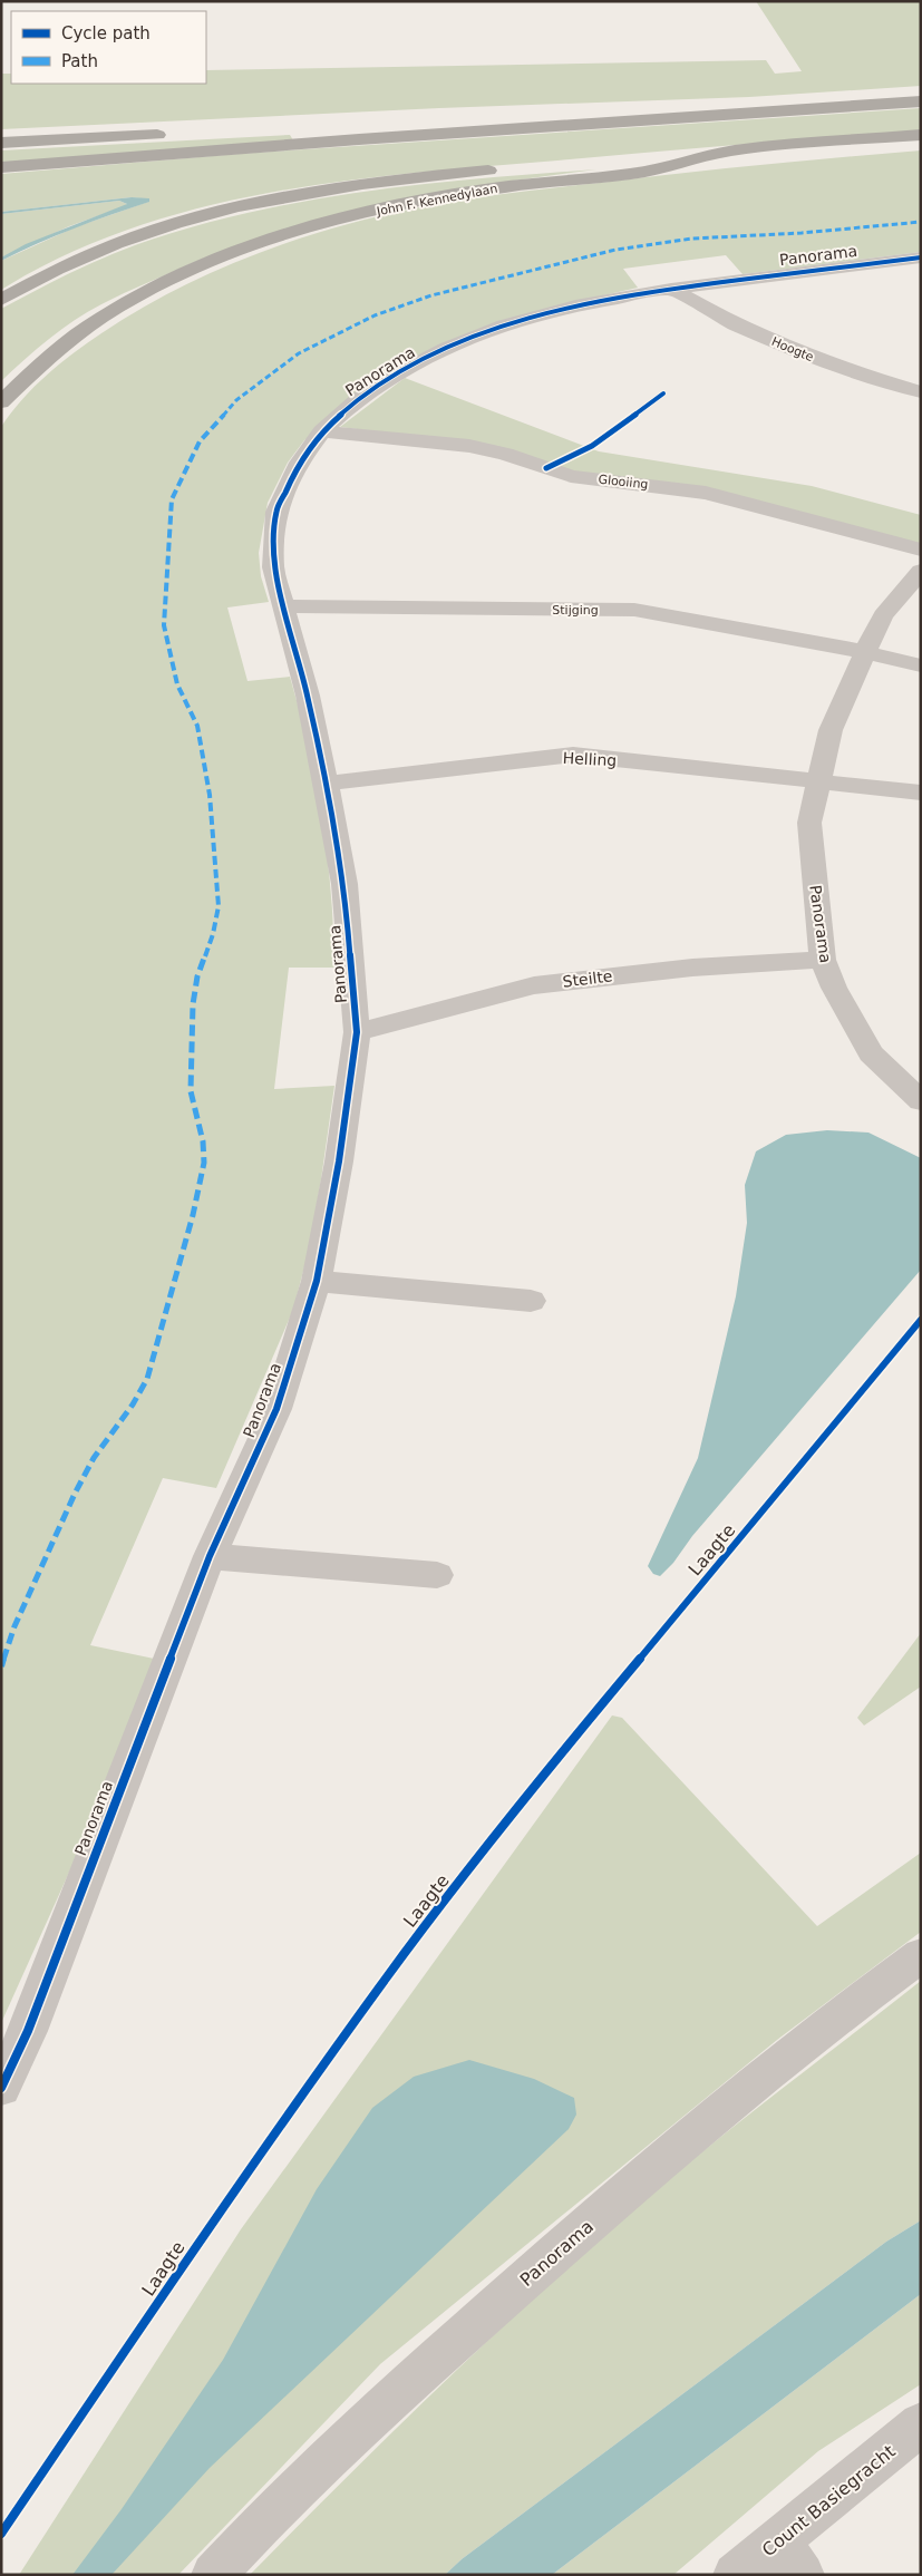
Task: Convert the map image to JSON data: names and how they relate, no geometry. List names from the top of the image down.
{
  "streets": {
    "highway": ["John F. Kennedylaan"],
    "street": [
      "Panorama",
      "Hoogte",
      "Glooiing",
      "Stijging",
      "Helling",
      "Steilte",
      "Count Basiegracht"
    ],
    "cycle path": ["Laagte"]
  },
  "crossings": [
    ["Panorama", "Hoogte"],
    ["Panorama", "Glooiing"],
    ["Panorama", "Stijging"],
    ["Panorama", "Helling"],
    ["Panorama", "Steilte"]
  ],
  "legend": ["Cycle path", "Path"]
}
